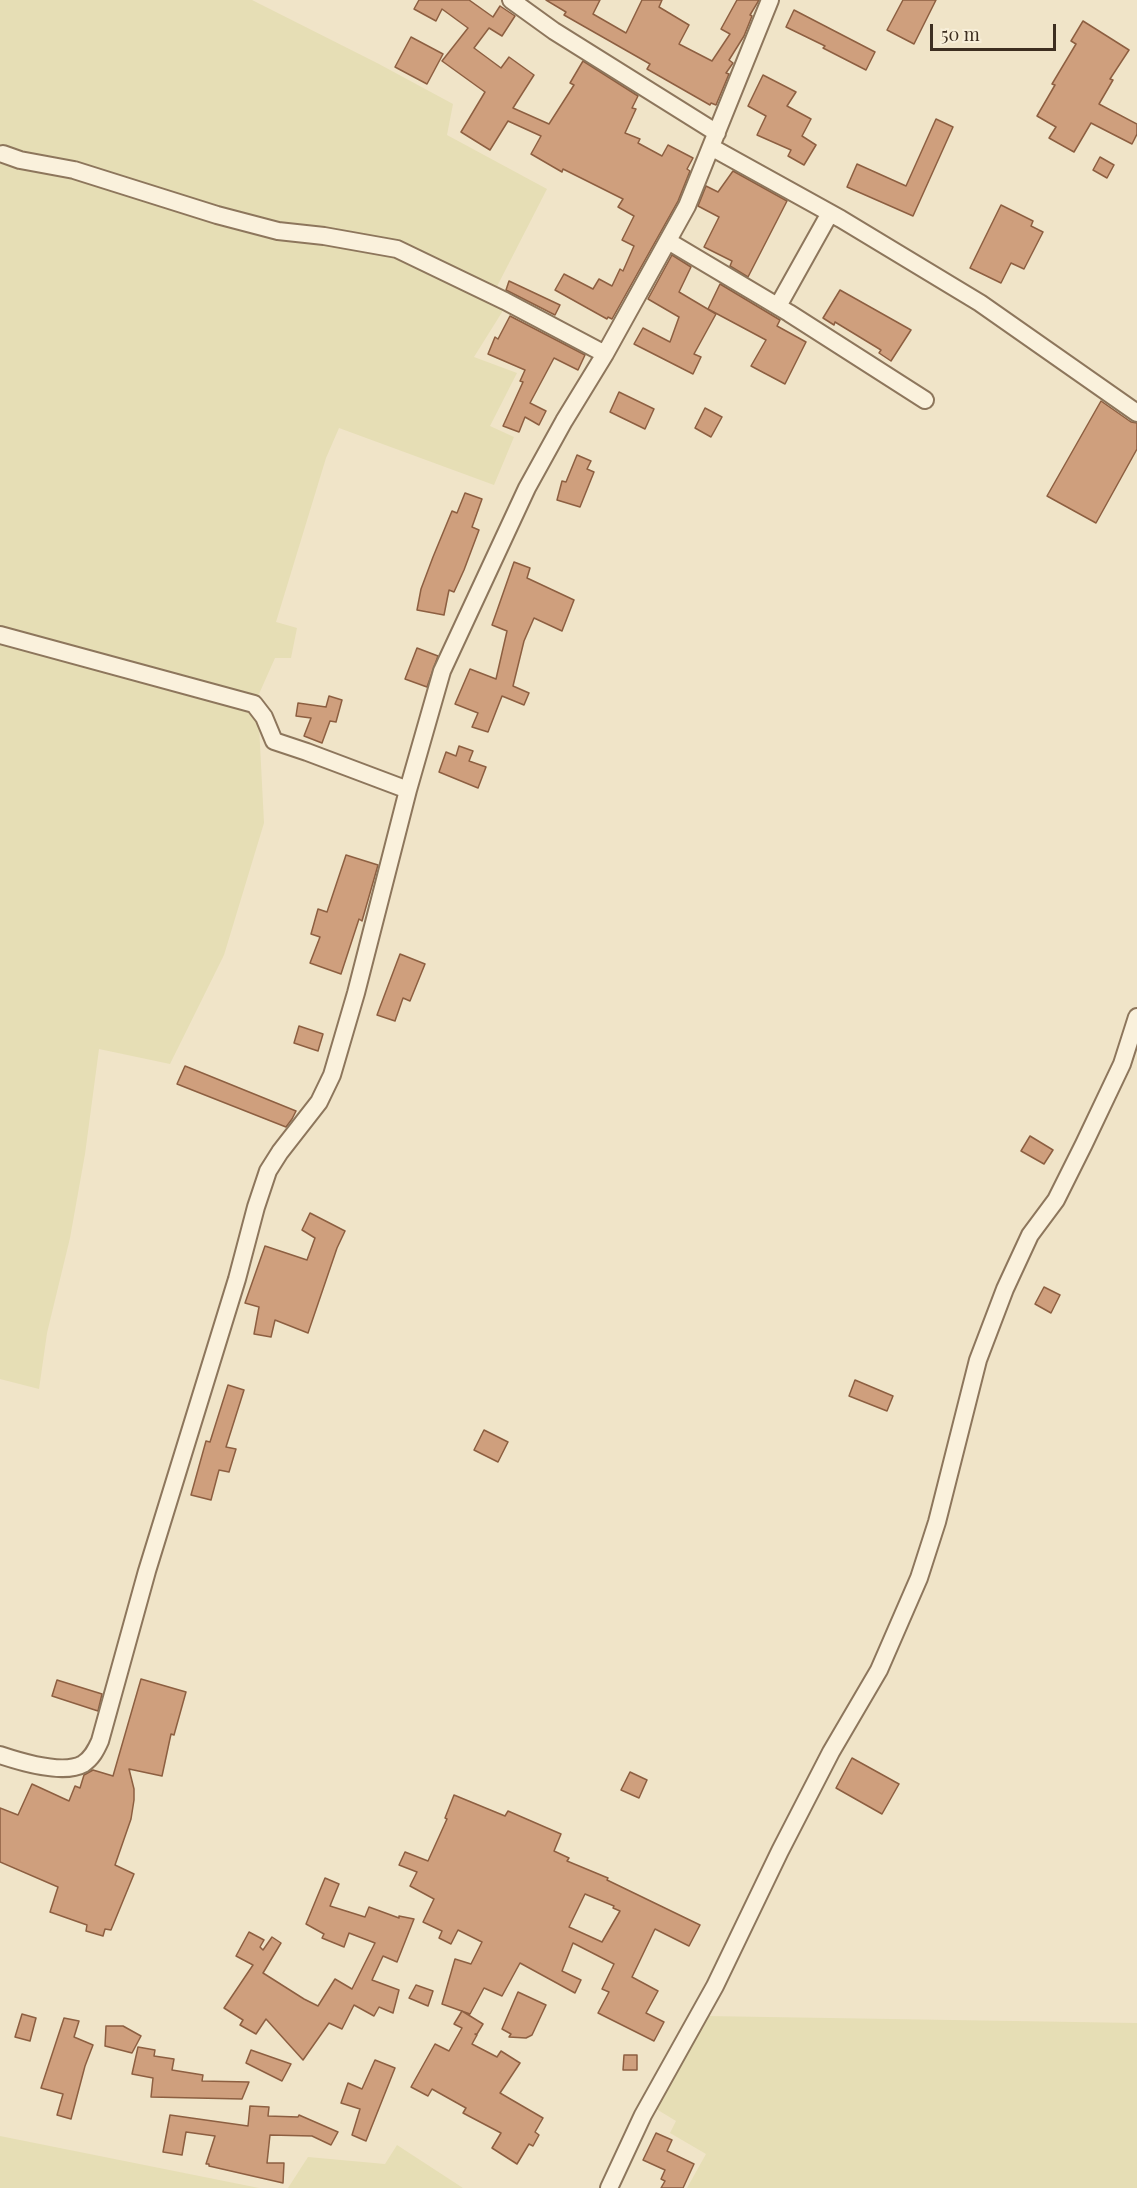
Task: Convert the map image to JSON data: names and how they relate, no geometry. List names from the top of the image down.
{
  "scale_bar": "50 m"
}
